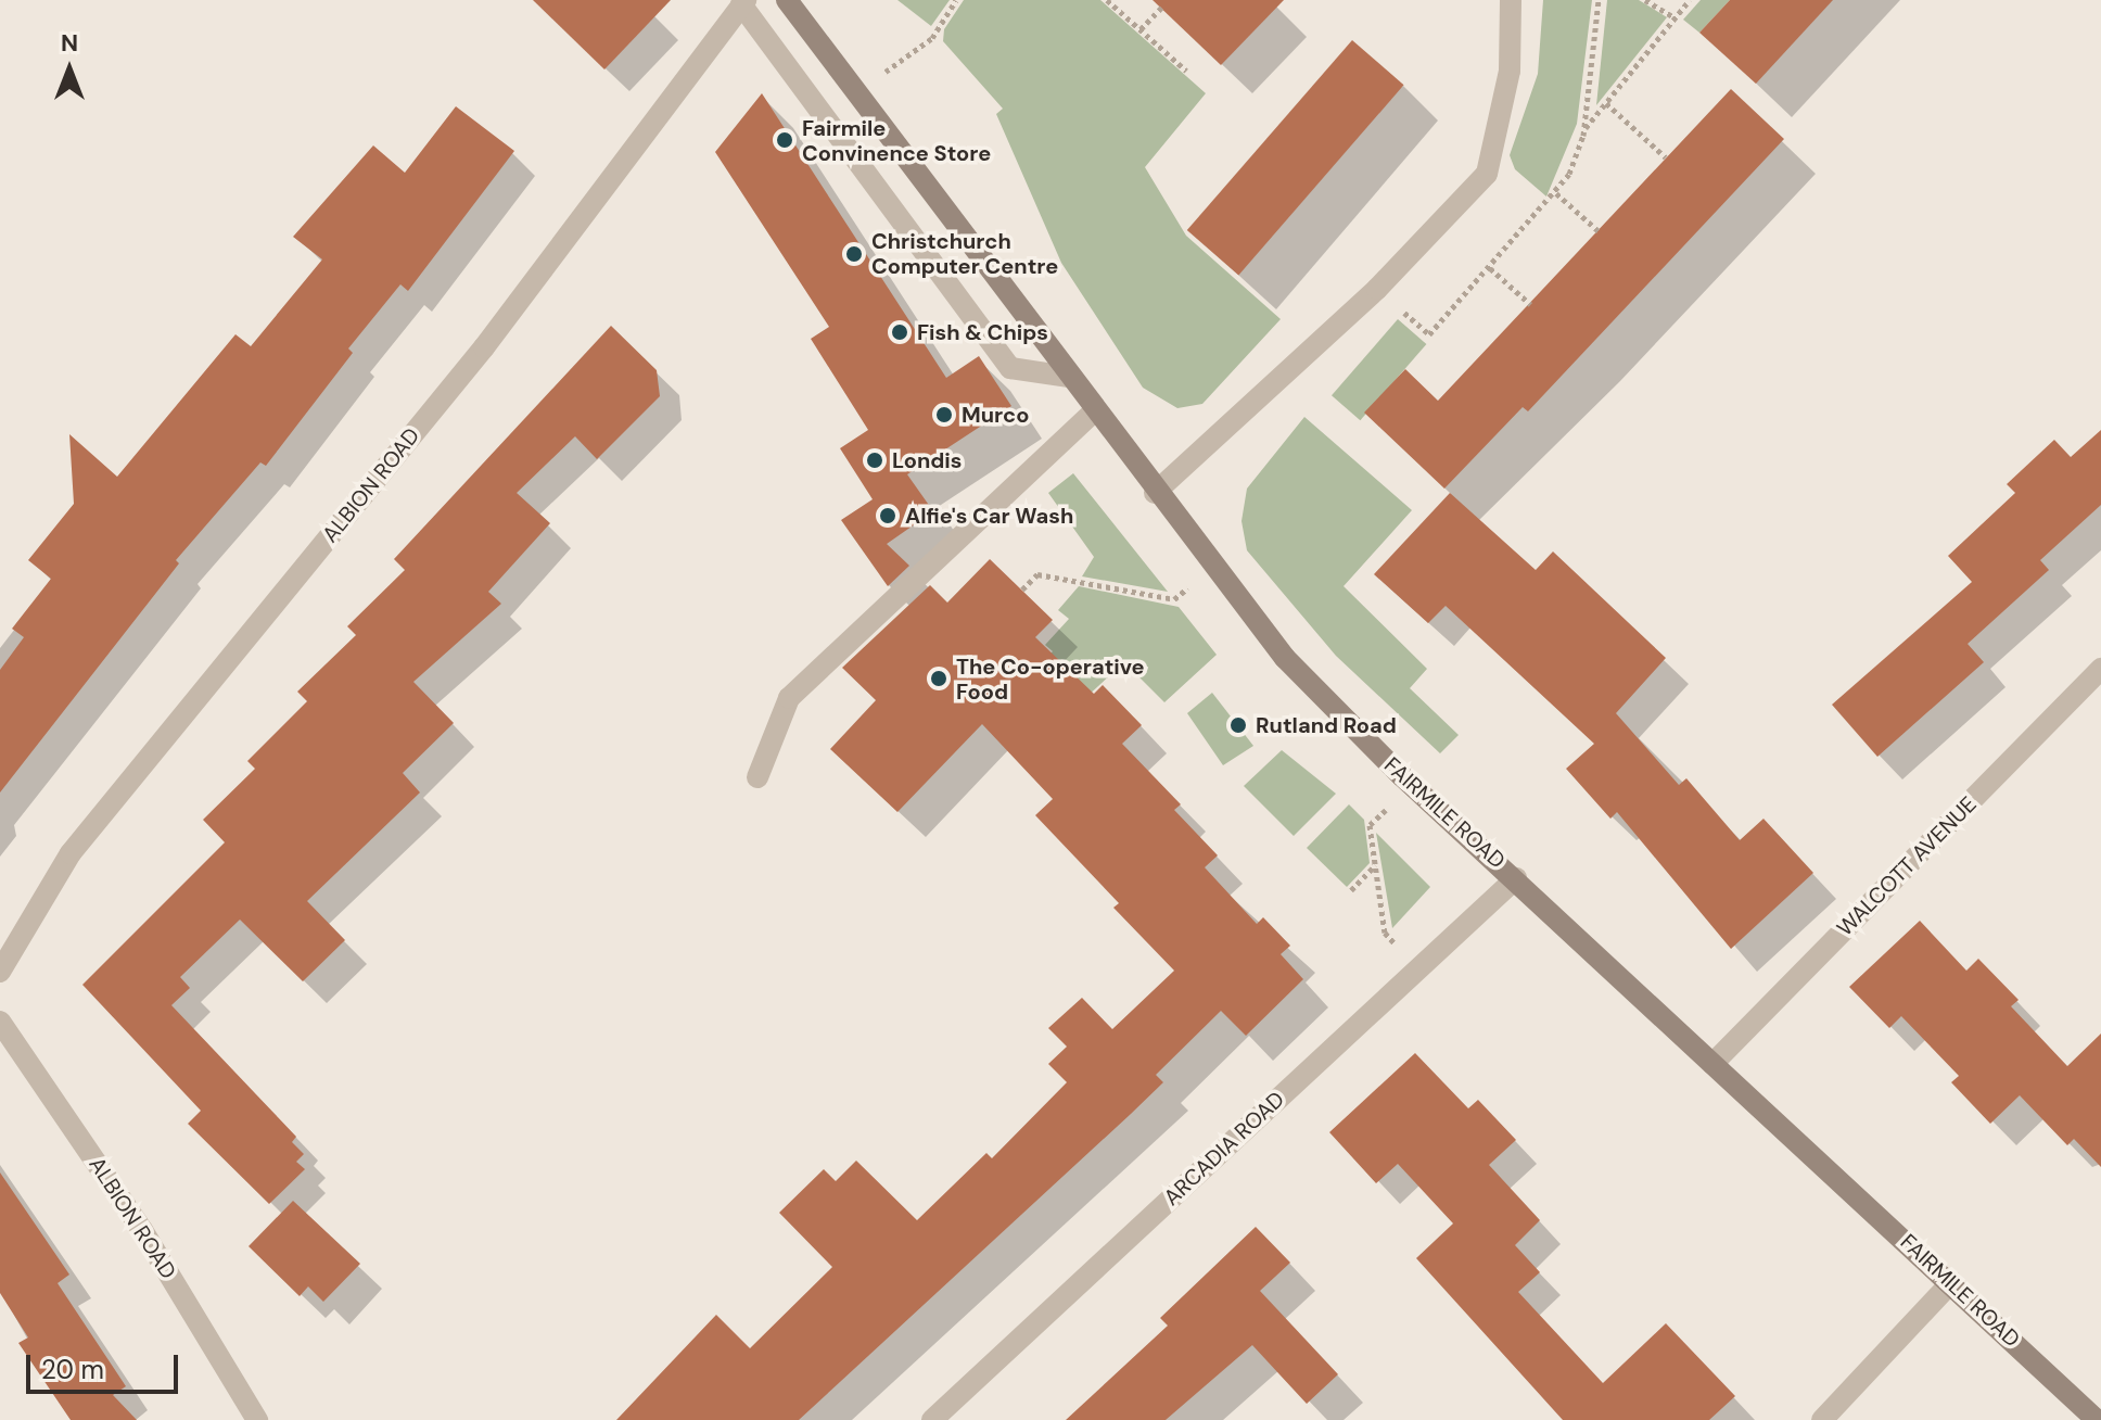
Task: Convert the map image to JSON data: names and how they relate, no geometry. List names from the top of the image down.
{
  "streets": {
    "main road": ["FAIRMILE ROAD"],
    "street": ["ALBION ROAD", "WALCOTT AVENUE", "ARCADIA ROAD"]
  },
  "crossings": [
    ["FAIRMILE ROAD", "WALCOTT AVENUE"],
    ["FAIRMILE ROAD", "ARCADIA ROAD"]
  ],
  "places": [
    "Fairmile Convinence Store",
    "Christchurch Computer Centre",
    "Fish & Chips",
    "Murco",
    "Londis",
    "Alfie's Car Wash",
    "The Co-operative Food",
    "Rutland Road"
  ],
  "scale_bar": "20 m",
  "north": "top"
}
